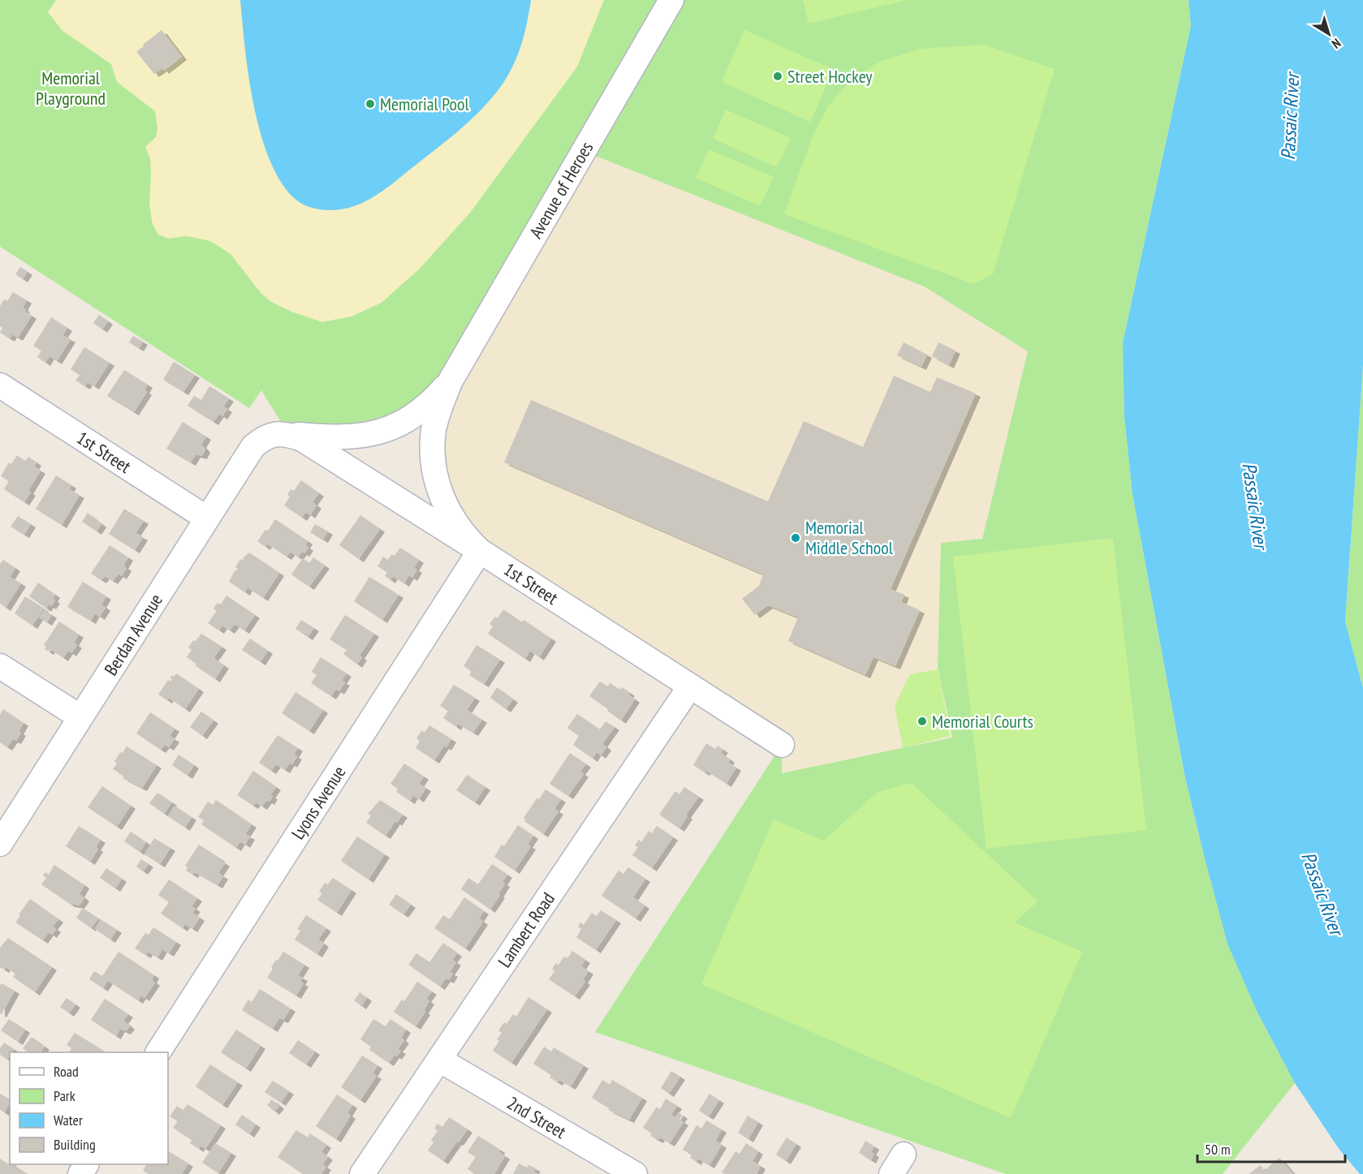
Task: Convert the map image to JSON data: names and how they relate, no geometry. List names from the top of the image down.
{
  "streets": {
    "street": [
      "Avenue of Heroes",
      "1st Street",
      "Berdan Avenue",
      "Lyons Avenue",
      "Lambert Road",
      "2nd Street"
    ]
  },
  "crossings": [
    ["Avenue of Heroes", "1st Street"],
    ["Avenue of Heroes", "Berdan Avenue"],
    ["Avenue of Heroes", "Lyons Avenue"],
    ["1st Street", "Berdan Avenue"],
    ["1st Street", "Lyons Avenue"],
    ["1st Street", "Lambert Road"],
    ["Lambert Road", "2nd Street"]
  ],
  "water": ["Passaic River"],
  "parks": ["Memorial Playground"],
  "places": [
    "Street Hockey",
    "Memorial Pool",
    "Memorial Middle School",
    "Memorial Courts"
  ],
  "legend": [
    "Road",
    "Park",
    "Water",
    "Building"
  ],
  "scale_bar": "50 m",
  "north": "bottom right"
}
